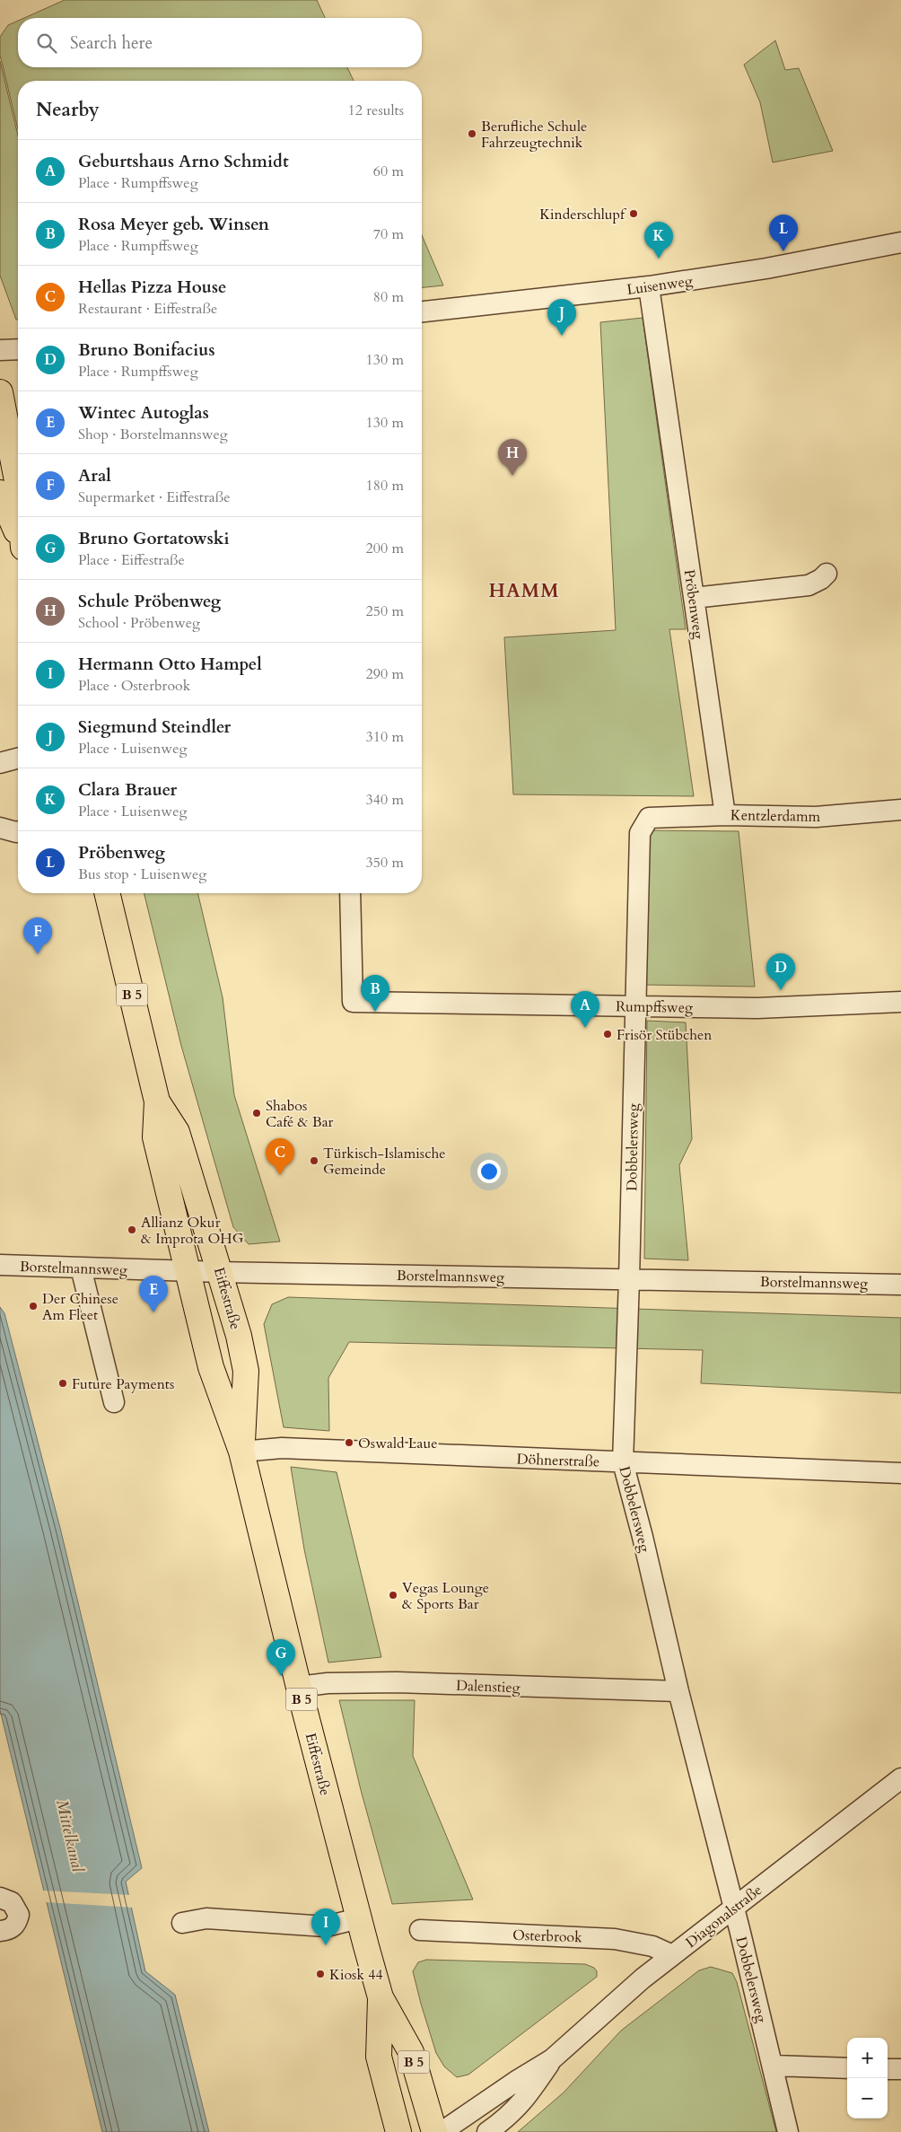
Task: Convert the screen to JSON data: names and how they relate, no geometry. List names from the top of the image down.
{
  "streets": {
    "main road": ["B 5", "Eiffestraße"],
    "street": [
      "Luisenweg",
      "Pröbenweg",
      "Kentzlerdamm",
      "Rumpffsweg",
      "Dobbelersweg",
      "Borstelmannsweg",
      "Döhnerstraße",
      "Dalenstieg",
      "Diagonalstraße",
      "Osterbrook"
    ]
  },
  "crossings": [
    ["Luisenweg", "Pröbenweg"],
    ["Pröbenweg", "Kentzlerdamm"],
    ["Kentzlerdamm", "Dobbelersweg"],
    ["Rumpffsweg", "Dobbelersweg"],
    ["Dobbelersweg", "Borstelmannsweg"],
    ["Dobbelersweg", "Döhnerstraße"],
    ["Dobbelersweg", "Dalenstieg"],
    ["Dobbelersweg", "Diagonalstraße"],
    ["Borstelmannsweg", "Eiffestraße"],
    ["Eiffestraße", "Döhnerstraße"],
    ["Eiffestraße", "Dalenstieg"],
    ["Diagonalstraße", "Osterbrook"]
  ],
  "districts": ["HAMM"],
  "water": ["Mittelkanal"],
  "places": [
    "Berufliche Schule Fahrzeugtechnik",
    "Kinderschlupf",
    "Frisör Stübchen",
    "Shabos Café & Bar",
    "Türkisch-Islamische Gemeinde",
    "Allianz Okur & Improta OHG",
    "Der Chinese Am Fleet",
    "Future Payments",
    "Oswald Laue",
    "Vegas Lounge & Sports Bar",
    "Kiosk 44"
  ],
  "page": {
    "search": "Search here",
    "heading": ["Nearby", "12 results"],
    "list": [
      {
        "mark": "A",
        "name": "Geburtshaus Arno Schmidt",
        "note": "Place · Rumpffsweg",
        "value": "60 m"
      },
      {
        "mark": "B",
        "name": "Rosa Meyer geb. Winsen",
        "note": "Place · Rumpffsweg",
        "value": "70 m"
      },
      {
        "mark": "C",
        "name": "Hellas Pizza House",
        "note": "Restaurant · Eiffestraße",
        "value": "80 m"
      },
      {
        "mark": "D",
        "name": "Bruno Bonifacius",
        "note": "Place · Rumpffsweg",
        "value": "130 m"
      },
      {
        "mark": "E",
        "name": "Wintec Autoglas",
        "note": "Shop · Borstelmannsweg",
        "value": "130 m"
      },
      {
        "mark": "F",
        "name": "Aral",
        "note": "Supermarket · Eiffestraße",
        "value": "180 m"
      },
      {
        "mark": "G",
        "name": "Bruno Gortatowski",
        "note": "Place · Eiffestraße",
        "value": "200 m"
      },
      {
        "mark": "H",
        "name": "Schule Pröbenweg",
        "note": "School · Pröbenweg",
        "value": "250 m"
      },
      {
        "mark": "I",
        "name": "Hermann Otto Hampel",
        "note": "Place · Osterbrook",
        "value": "290 m"
      },
      {
        "mark": "J",
        "name": "Siegmund Steindler",
        "note": "Place · Luisenweg",
        "value": "310 m"
      },
      {
        "mark": "K",
        "name": "Clara Brauer",
        "note": "Place · Luisenweg",
        "value": "340 m"
      },
      {
        "mark": "L",
        "name": "Pröbenweg",
        "note": "Bus stop · Luisenweg",
        "value": "350 m"
      }
    ],
    "pins": [
      "L",
      "K",
      "J",
      "H",
      "F",
      "D",
      "B",
      "A",
      "C",
      "E",
      "G",
      "I"
    ],
    "map_buttons": ["+", "−"]
  }
}
